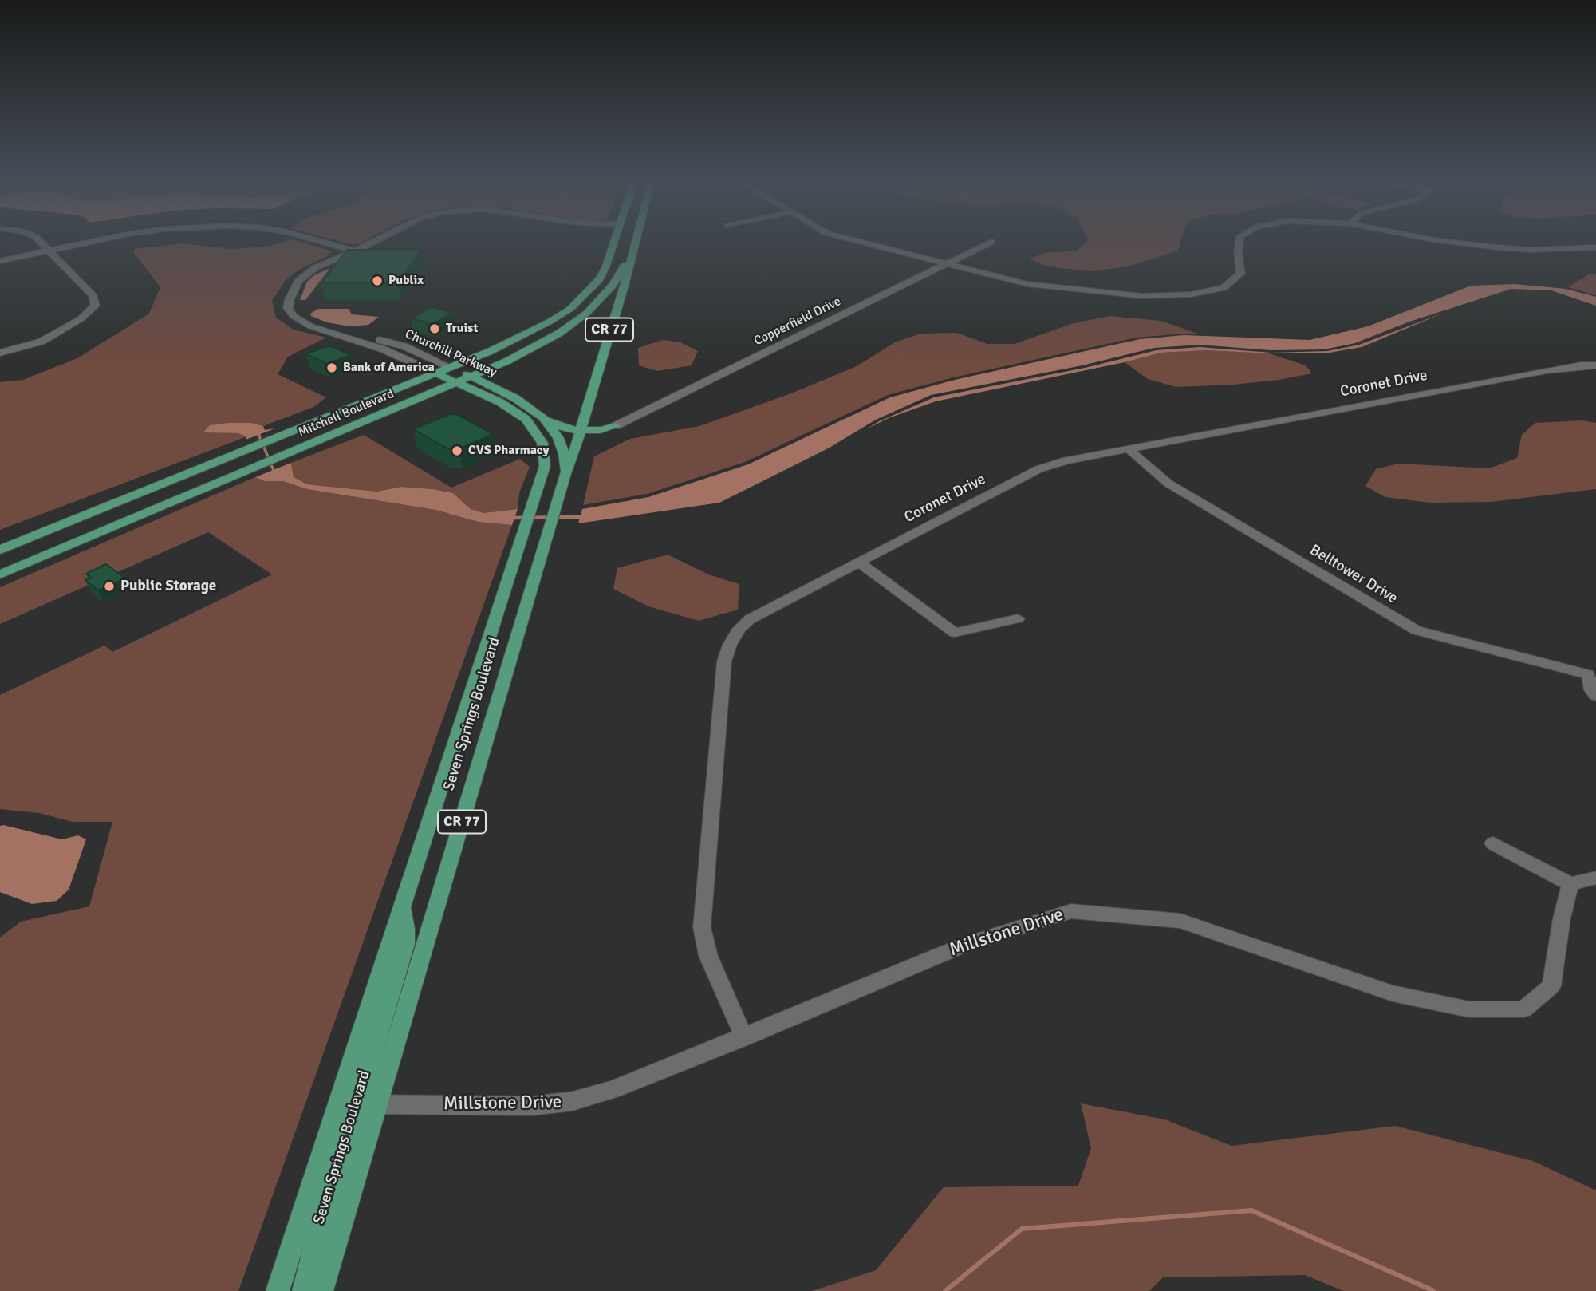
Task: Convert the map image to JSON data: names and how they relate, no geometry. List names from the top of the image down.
{
  "streets": {
    "main road": [
      "CR 77",
      "Churchill Parkway",
      "Mitchell Boulevard",
      "Seven Springs Boulevard"
    ],
    "street": [
      "Copperfield Drive",
      "Coronet Drive",
      "Belltower Drive",
      "Millstone Drive"
    ]
  },
  "crossings": [
    ["CR 77", "Churchill Parkway"],
    ["CR 77", "Mitchell Boulevard"],
    ["Churchill Parkway", "Mitchell Boulevard"],
    ["Churchill Parkway", "Seven Springs Boulevard"],
    ["Coronet Drive", "Belltower Drive"],
    ["Coronet Drive", "Millstone Drive"],
    ["Mitchell Boulevard", "Seven Springs Boulevard"],
    ["Seven Springs Boulevard", "Millstone Drive"]
  ],
  "places": [
    "Publix",
    "Truist",
    "Bank of America",
    "CVS Pharmacy",
    "Public Storage"
  ]
}
